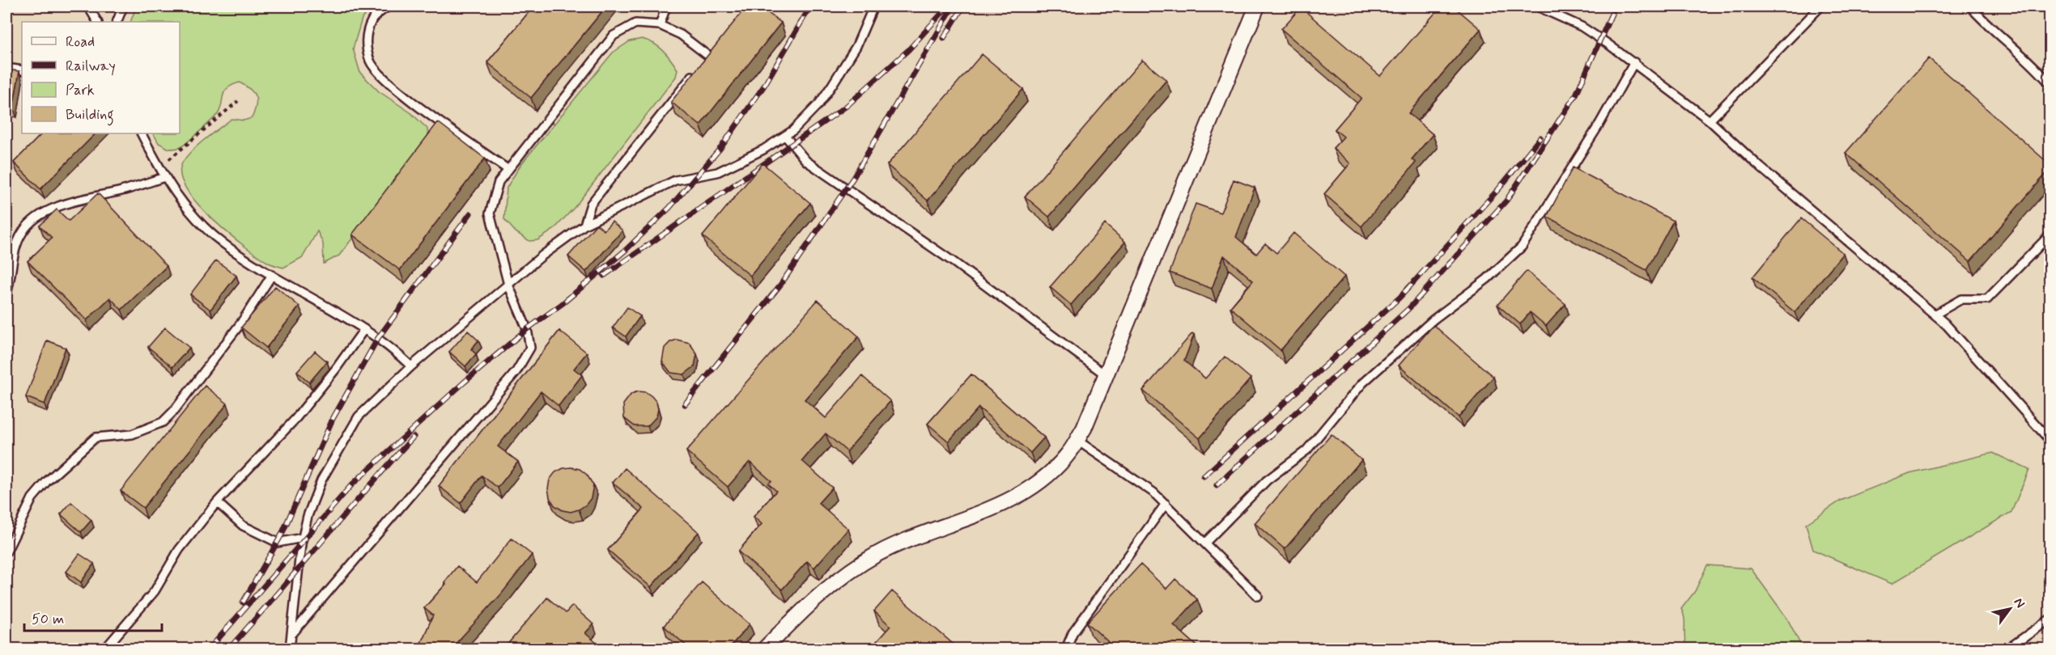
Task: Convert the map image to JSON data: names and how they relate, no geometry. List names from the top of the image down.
{
  "legend": [
    "Road",
    "Railway",
    "Park",
    "Building"
  ],
  "scale_bar": "50 m",
  "north": "top right"
}
